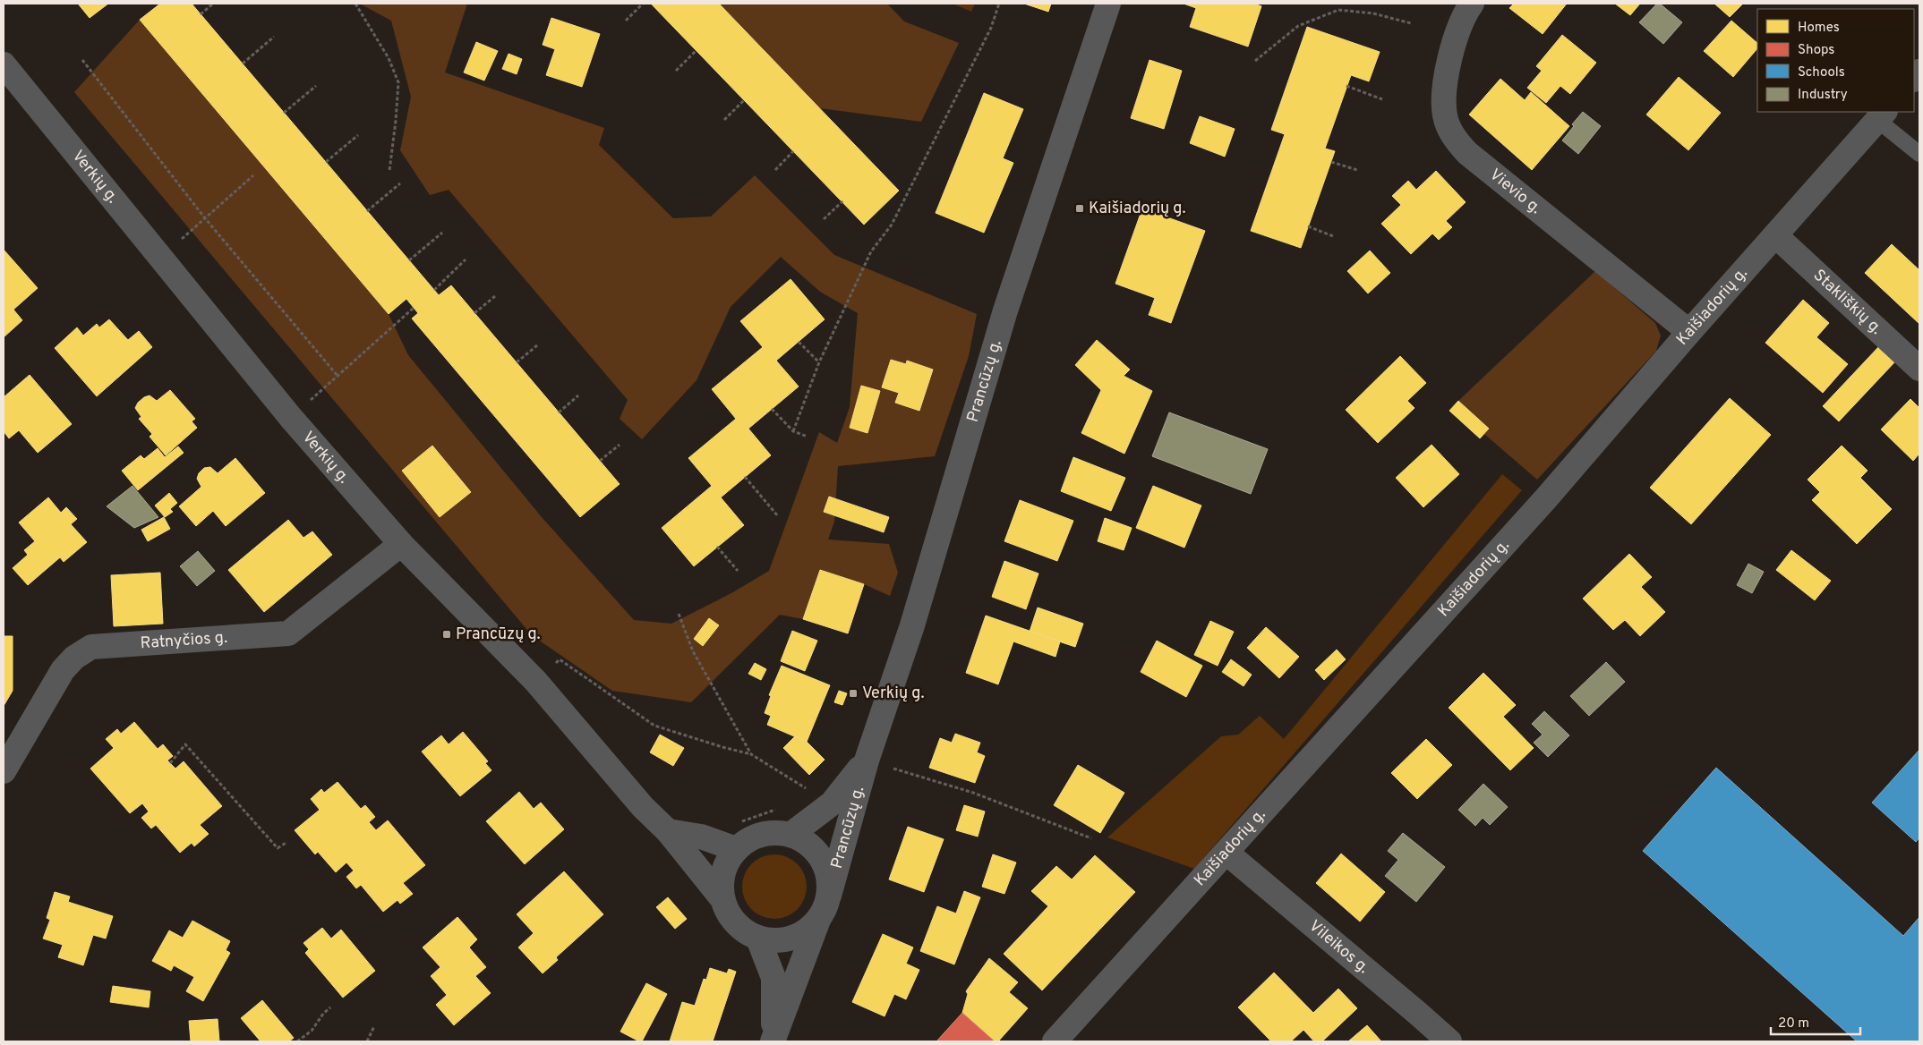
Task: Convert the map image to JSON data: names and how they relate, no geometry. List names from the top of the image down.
{
  "streets": {
    "street": [
      "Verkių g.",
      "Vievio g.",
      "Stakliškių g.",
      "Kaišiadorių g.",
      "Prancūzų g.",
      "Ratnyčios g.",
      "Vileikos g."
    ]
  },
  "crossings": [
    ["Verkių g.", "Prancūzų g."],
    ["Verkių g.", "Ratnyčios g."],
    ["Vievio g.", "Kaišiadorių g."],
    ["Stakliškių g.", "Kaišiadorių g."],
    ["Kaišiadorių g.", "Vileikos g."]
  ],
  "places": {
    "transit": ["Kaišiadorių g.", "Prancūzų g.", "Verkių g."]
  },
  "legend": [
    "Homes",
    "Shops",
    "Schools",
    "Industry"
  ],
  "scale_bar": "20 m"
}
